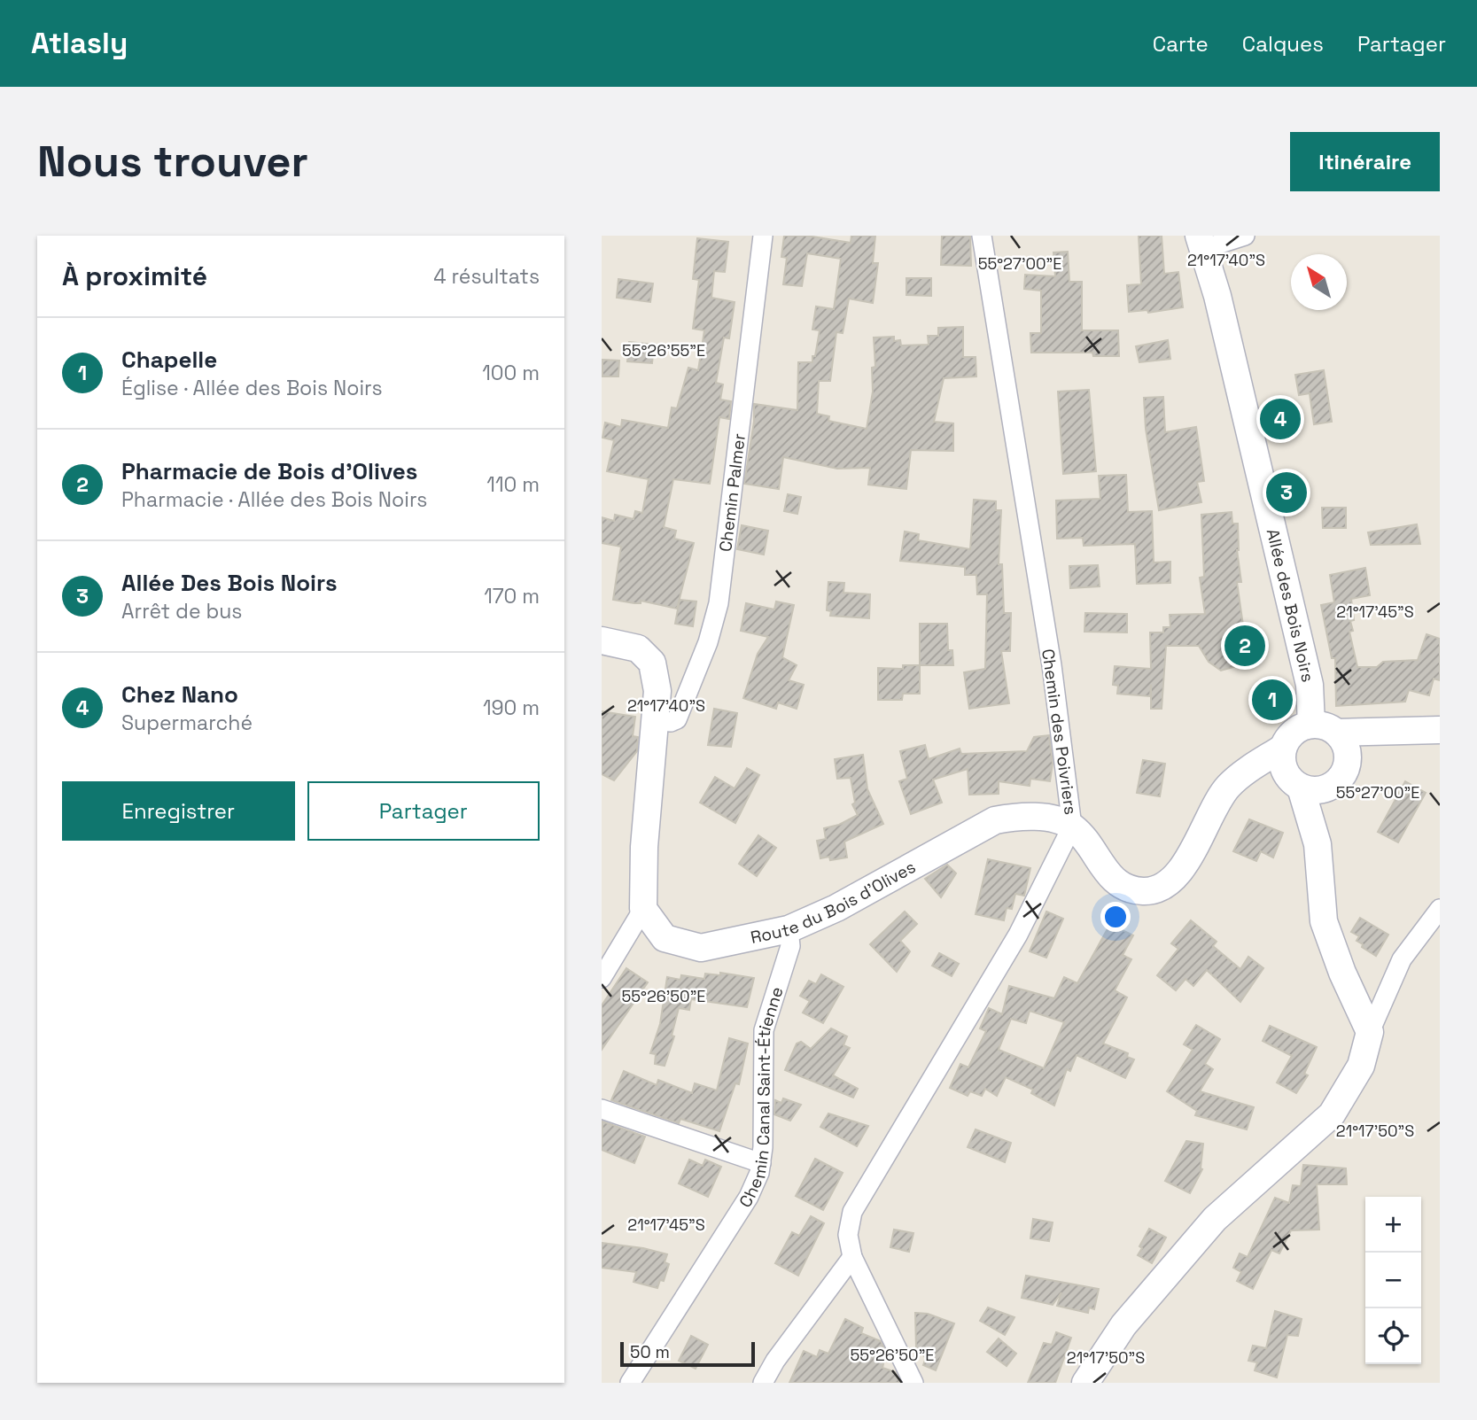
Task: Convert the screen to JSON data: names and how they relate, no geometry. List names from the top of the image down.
{
  "streets": {
    "main road": ["Allée des Bois Noirs", "Route du Bois d'Olives"],
    "street": ["Chemin Palmer", "Chemin des Poivriers", "Chemin Canal Saint-Étienne"]
  },
  "crossings": [
    ["Chemin des Poivriers", "Route du Bois d'Olives"],
    ["Route du Bois d'Olives", "Chemin Canal Saint-Étienne"]
  ],
  "scale_bar": "50 m",
  "north": "top left",
  "page": {
    "header": "Atlasly",
    "nav": ["Carte", "Calques", "Partager"],
    "buttons": [
      "Itinéraire",
      ["Enregistrer", "Partager"]
    ],
    "title": "Nous trouver",
    "heading": ["À proximité", "4 résultats"],
    "list": [
      {
        "mark": "1",
        "name": "Chapelle",
        "note": "Église · Allée des Bois Noirs",
        "value": "100 m"
      },
      {
        "mark": "2",
        "name": "Pharmacie de Bois d'Olives",
        "note": "Pharmacie · Allée des Bois Noirs",
        "value": "110 m"
      },
      {
        "mark": "3",
        "name": "Allée Des Bois Noirs",
        "note": "Arrêt de bus",
        "value": "170 m"
      },
      {
        "mark": "4",
        "name": "Chez Nano",
        "note": "Supermarché",
        "value": "190 m"
      }
    ],
    "pins": [
      "4",
      "3",
      "2",
      "1"
    ],
    "map_buttons": ["+", "−"],
    "scale": "50 m"
  },
  "coordinates": [
    "21°17'40\"S",
    "55°27'00\"E",
    "55°26'55\"E",
    "21°17'45\"S",
    "55°26'50\"E",
    "21°17'50\"S"
  ]
}
